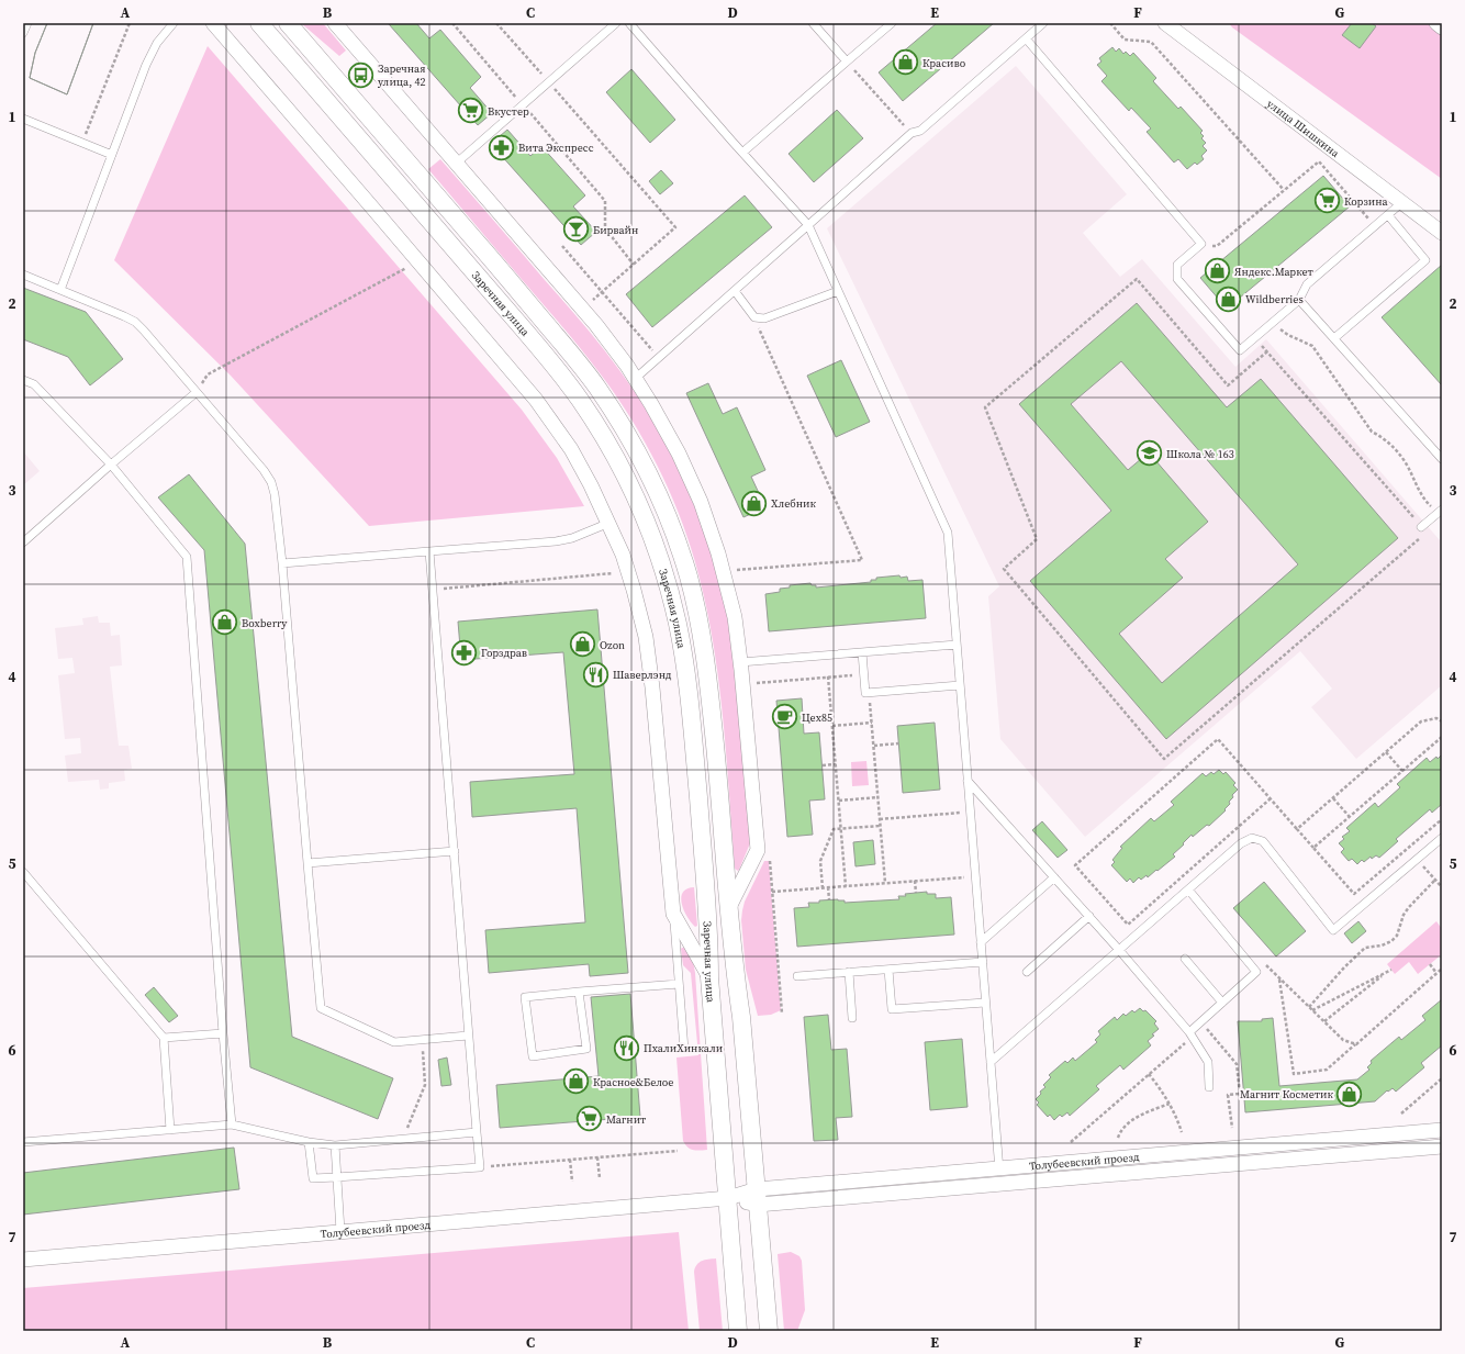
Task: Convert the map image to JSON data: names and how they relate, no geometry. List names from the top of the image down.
{
  "streets": {
    "street": ["улица Шишкина", "Заречная улица", "Толубеевский проезд"]
  },
  "crossings": [
    ["Заречная улица", "Толубеевский проезд"]
  ],
  "places": {
    "shop": [
      "Красиво",
      "Яндекс.Маркет",
      "Wildberries",
      "Хлебник",
      "Boxberry",
      "Ozon",
      "Красное&Белое",
      "Магнит Косметик"
    ],
    "bus stop": ["Заречная улица, 42"],
    "supermarket": ["Вкустер", "Корзина", "Магнит"],
    "pharmacy": ["Вита Экспресс", "Горздрав"],
    "bar": ["Бирвайн"],
    "school or university": ["Школа № 163"],
    "restaurant": ["Шаверлэнд", "ПхалиХинкали"],
    "cafe": ["Цех85"]
  },
  "grid": {
    "columns": [
      "A",
      "B",
      "C",
      "D",
      "E",
      "F",
      "G"
    ],
    "rows": [
      "1",
      "2",
      "3",
      "4",
      "5",
      "6",
      "7"
    ]
  }
}
